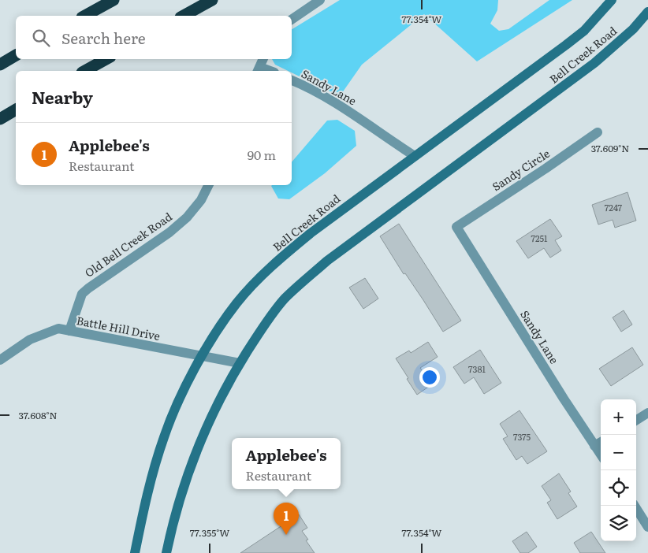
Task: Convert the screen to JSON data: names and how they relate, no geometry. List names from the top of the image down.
{
  "streets": {
    "main road": ["Bell Creek Road"],
    "street": [
      "Sandy Lane",
      "Sandy Circle",
      "Old Bell Creek Road",
      "Battle Hill Drive"
    ]
  },
  "crossings": [
    ["Bell Creek Road", "Sandy Lane"],
    ["Bell Creek Road", "Battle Hill Drive"],
    ["Sandy Lane", "Sandy Circle"],
    ["Old Bell Creek Road", "Battle Hill Drive"]
  ],
  "house_numbers": [
    "7247",
    "7251",
    "7381",
    "7375"
  ],
  "page": {
    "search": "Search here",
    "heading": "Nearby",
    "list": [
      {
        "mark": "1",
        "name": "Applebee's",
        "note": "Restaurant",
        "value": "90 m"
      }
    ],
    "map_buttons": ["+", "−"],
    "popup": ["Applebee's", "Restaurant"],
    "pins": "1"
  },
  "coordinates": [
    "77.354°W",
    "37.609°N",
    "37.608°N",
    "77.355°W"
  ]
}
